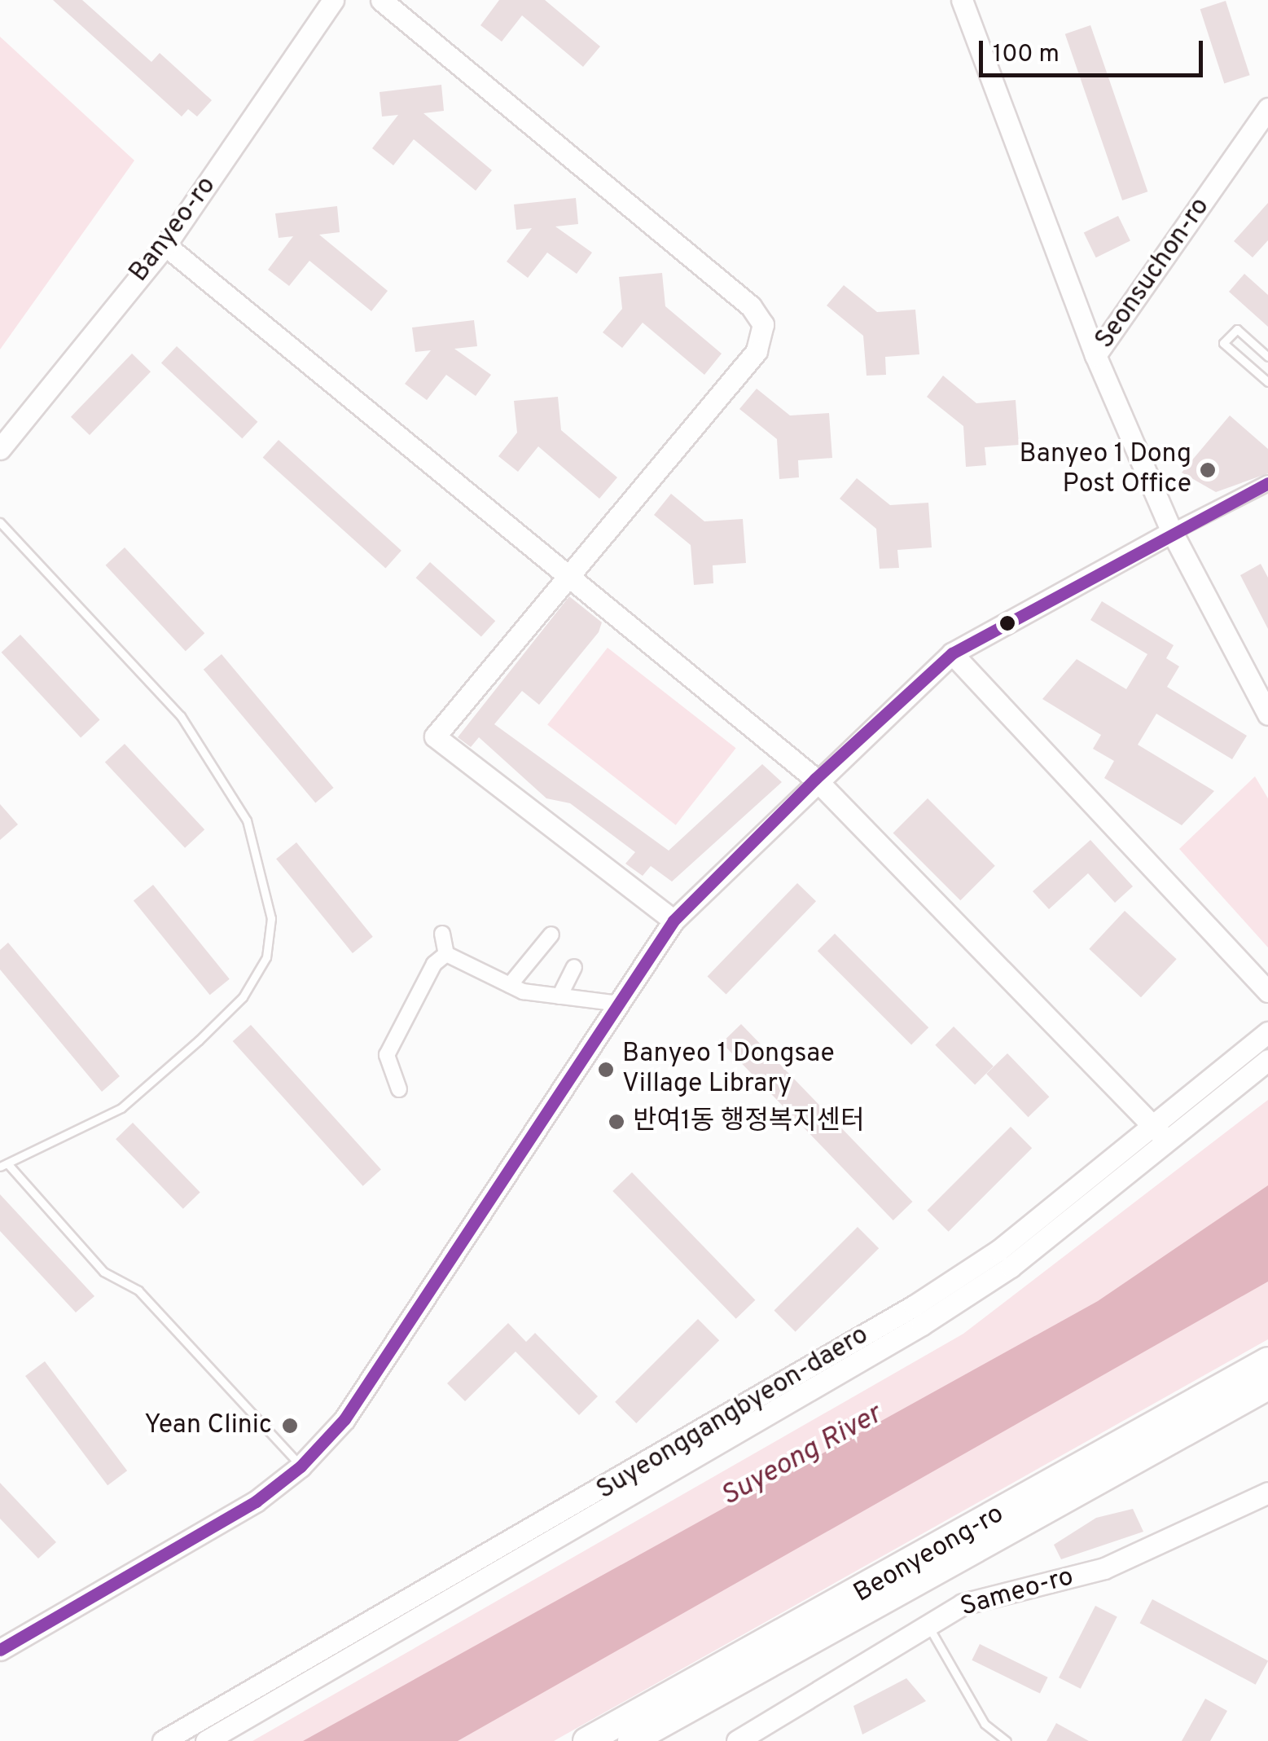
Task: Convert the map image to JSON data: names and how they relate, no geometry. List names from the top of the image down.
{
  "streets": {
    "highway": ["Beonyeong-ro"],
    "main road": [
      "Banyeo-ro",
      "Seonsuchon-ro",
      "Suyeonggangbyeon-daero",
      "Sameo-ro"
    ]
  },
  "water": ["Suyeong River"],
  "places": [
    "Banyeo 1 Dong Post Office",
    "Banyeo 1 Dongsae Village Library",
    "반여1동 행정복지센터",
    "Yean Clinic"
  ],
  "scale_bar": "100 m"
}
